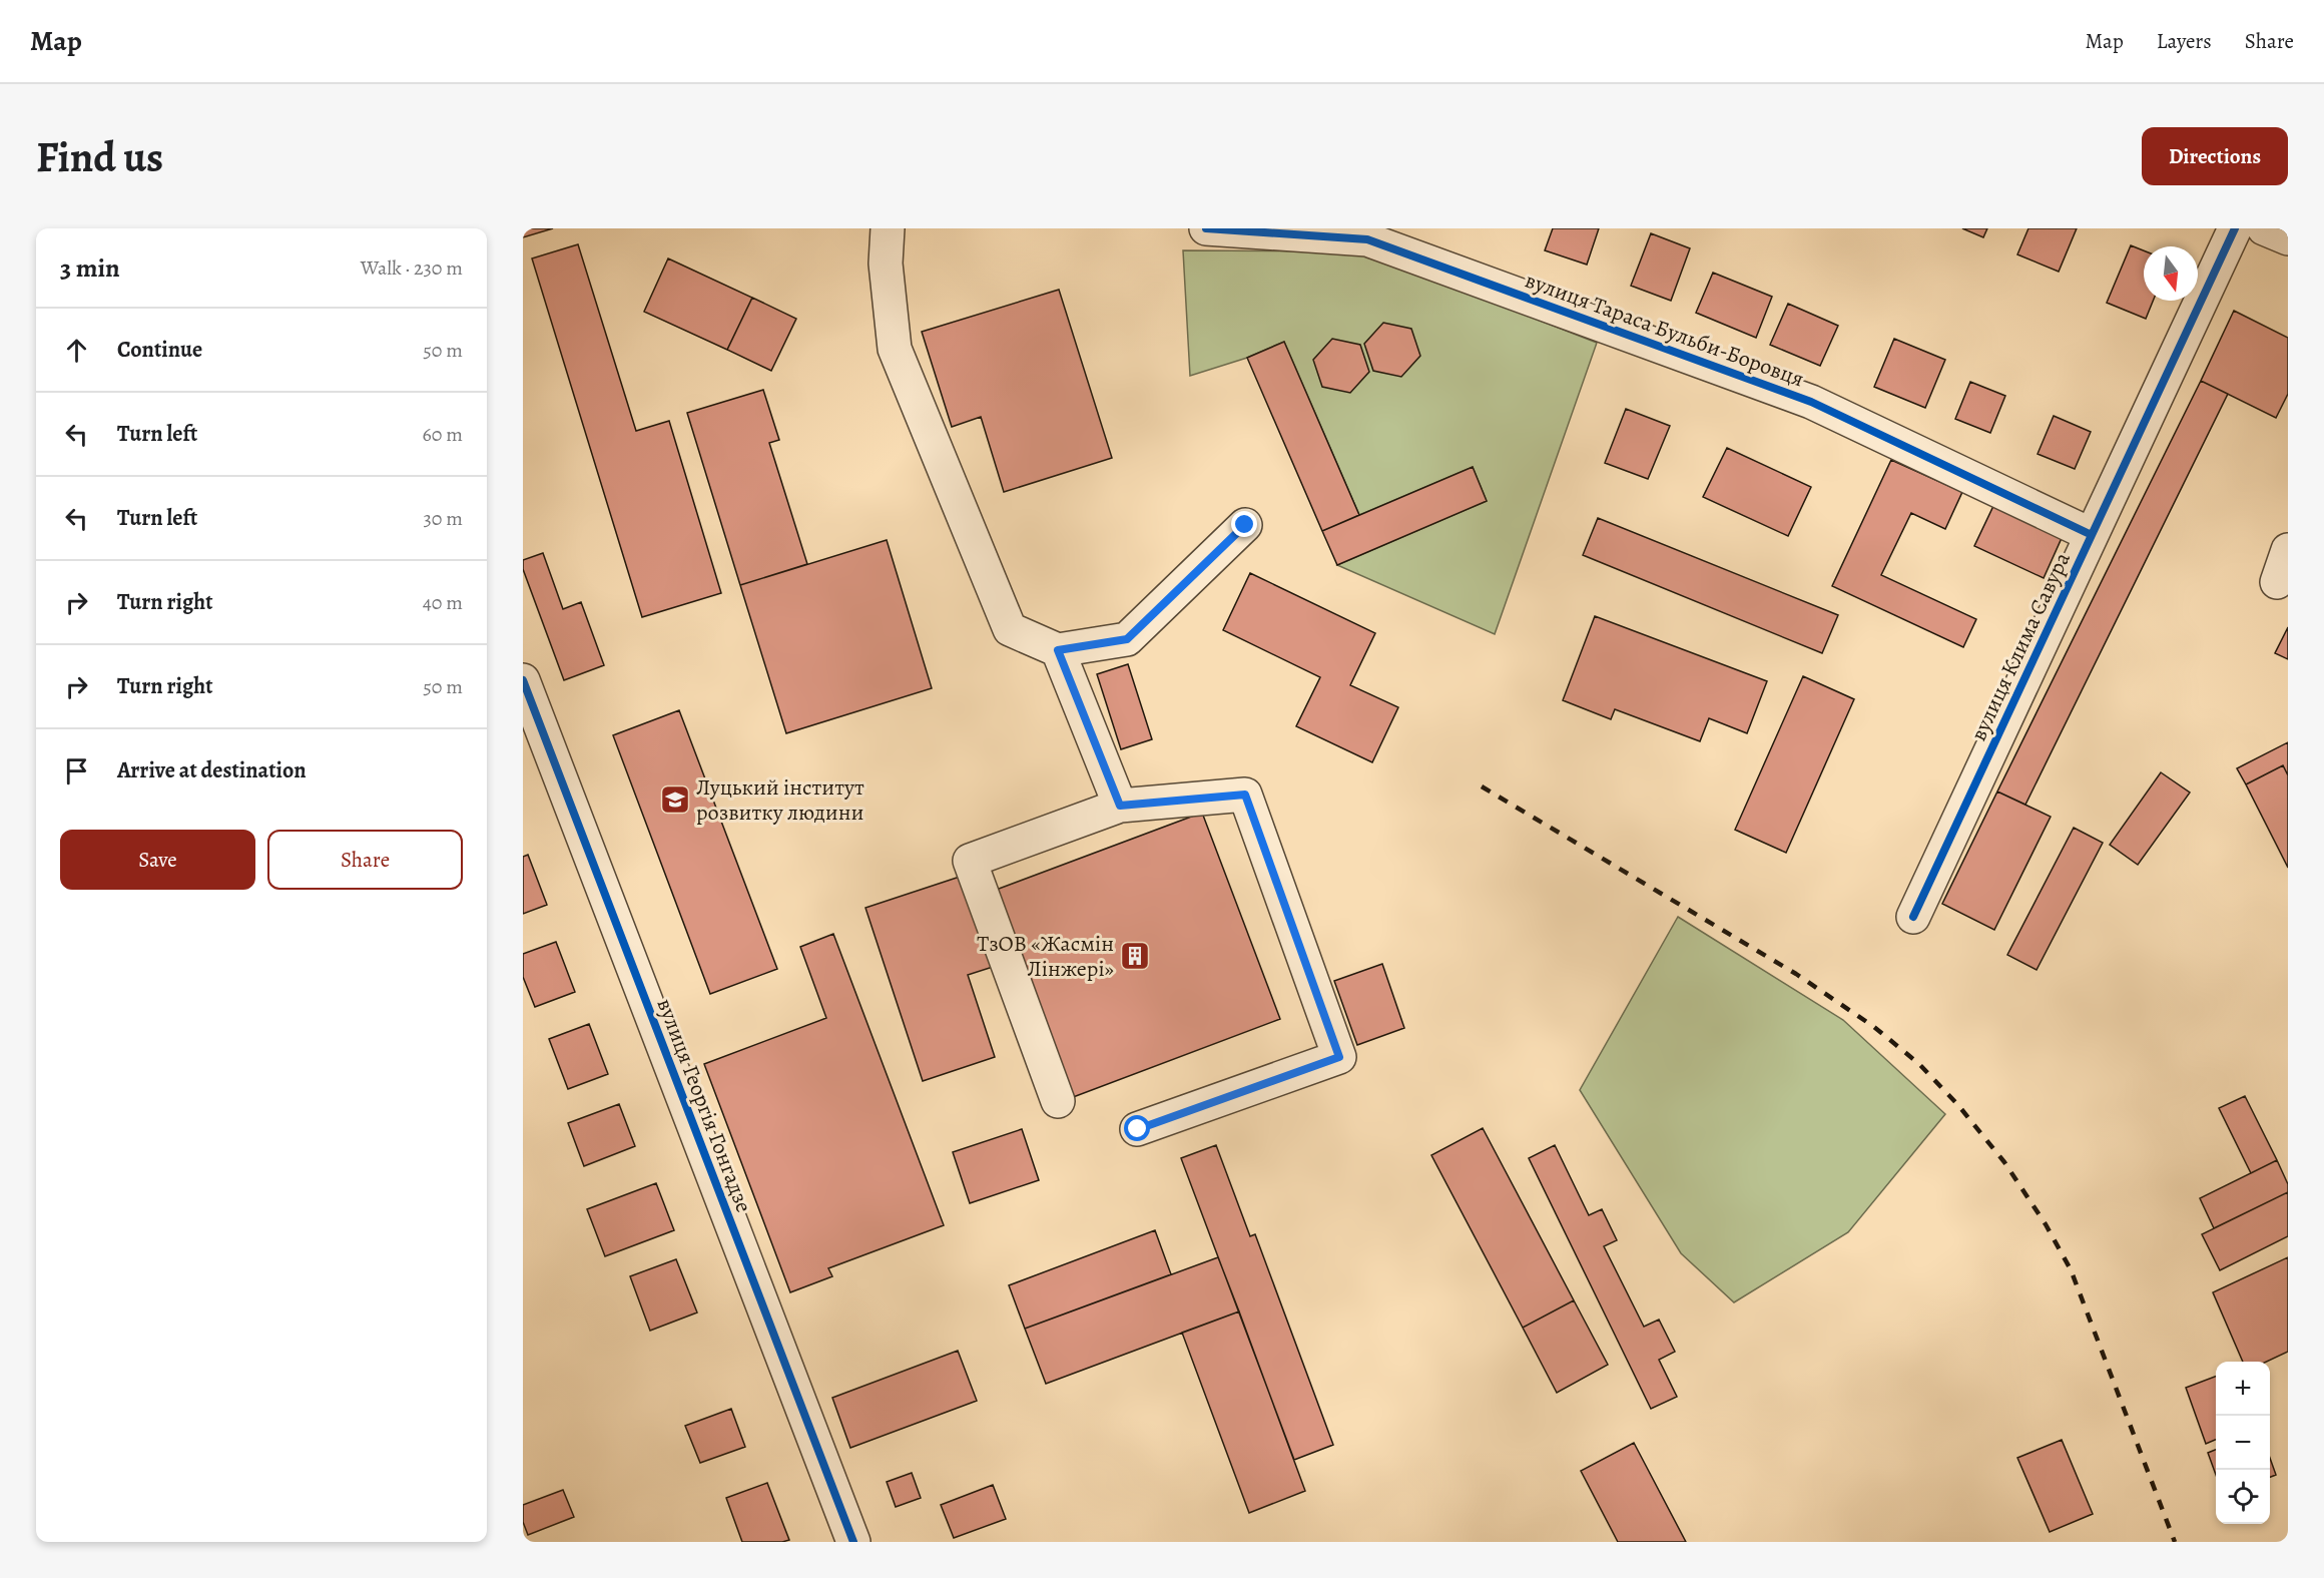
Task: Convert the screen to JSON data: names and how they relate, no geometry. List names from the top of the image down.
{
  "streets": {
    "street": ["вулиця Тараса Бульби-Боровця", "вулиця Клима Савура", "вулиця Георгія Гонгадзе"]
  },
  "crossings": [
    ["вулиця Тараса Бульби-Боровця", "вулиця Клима Савура"]
  ],
  "places": {
    "school or university": ["Луцький інститут розвитку людини"],
    "building": ["ТзОВ «Жасмін Лінжері»"]
  },
  "north": "bottom",
  "page": {
    "header": "Map",
    "nav": ["Map", "Layers", "Share"],
    "buttons": [
      "Directions",
      ["Save", "Share"]
    ],
    "title": "Find us",
    "heading": ["3 min", "Walk · 230 m"],
    "list": [
      ["Continue", "50 m"],
      ["Turn left", "60 m"],
      ["Turn left", "30 m"],
      ["Turn right", "40 m"],
      ["Turn right", "50 m"],
      "Arrive at destination"
    ],
    "map_buttons": ["+", "−"]
  }
}
